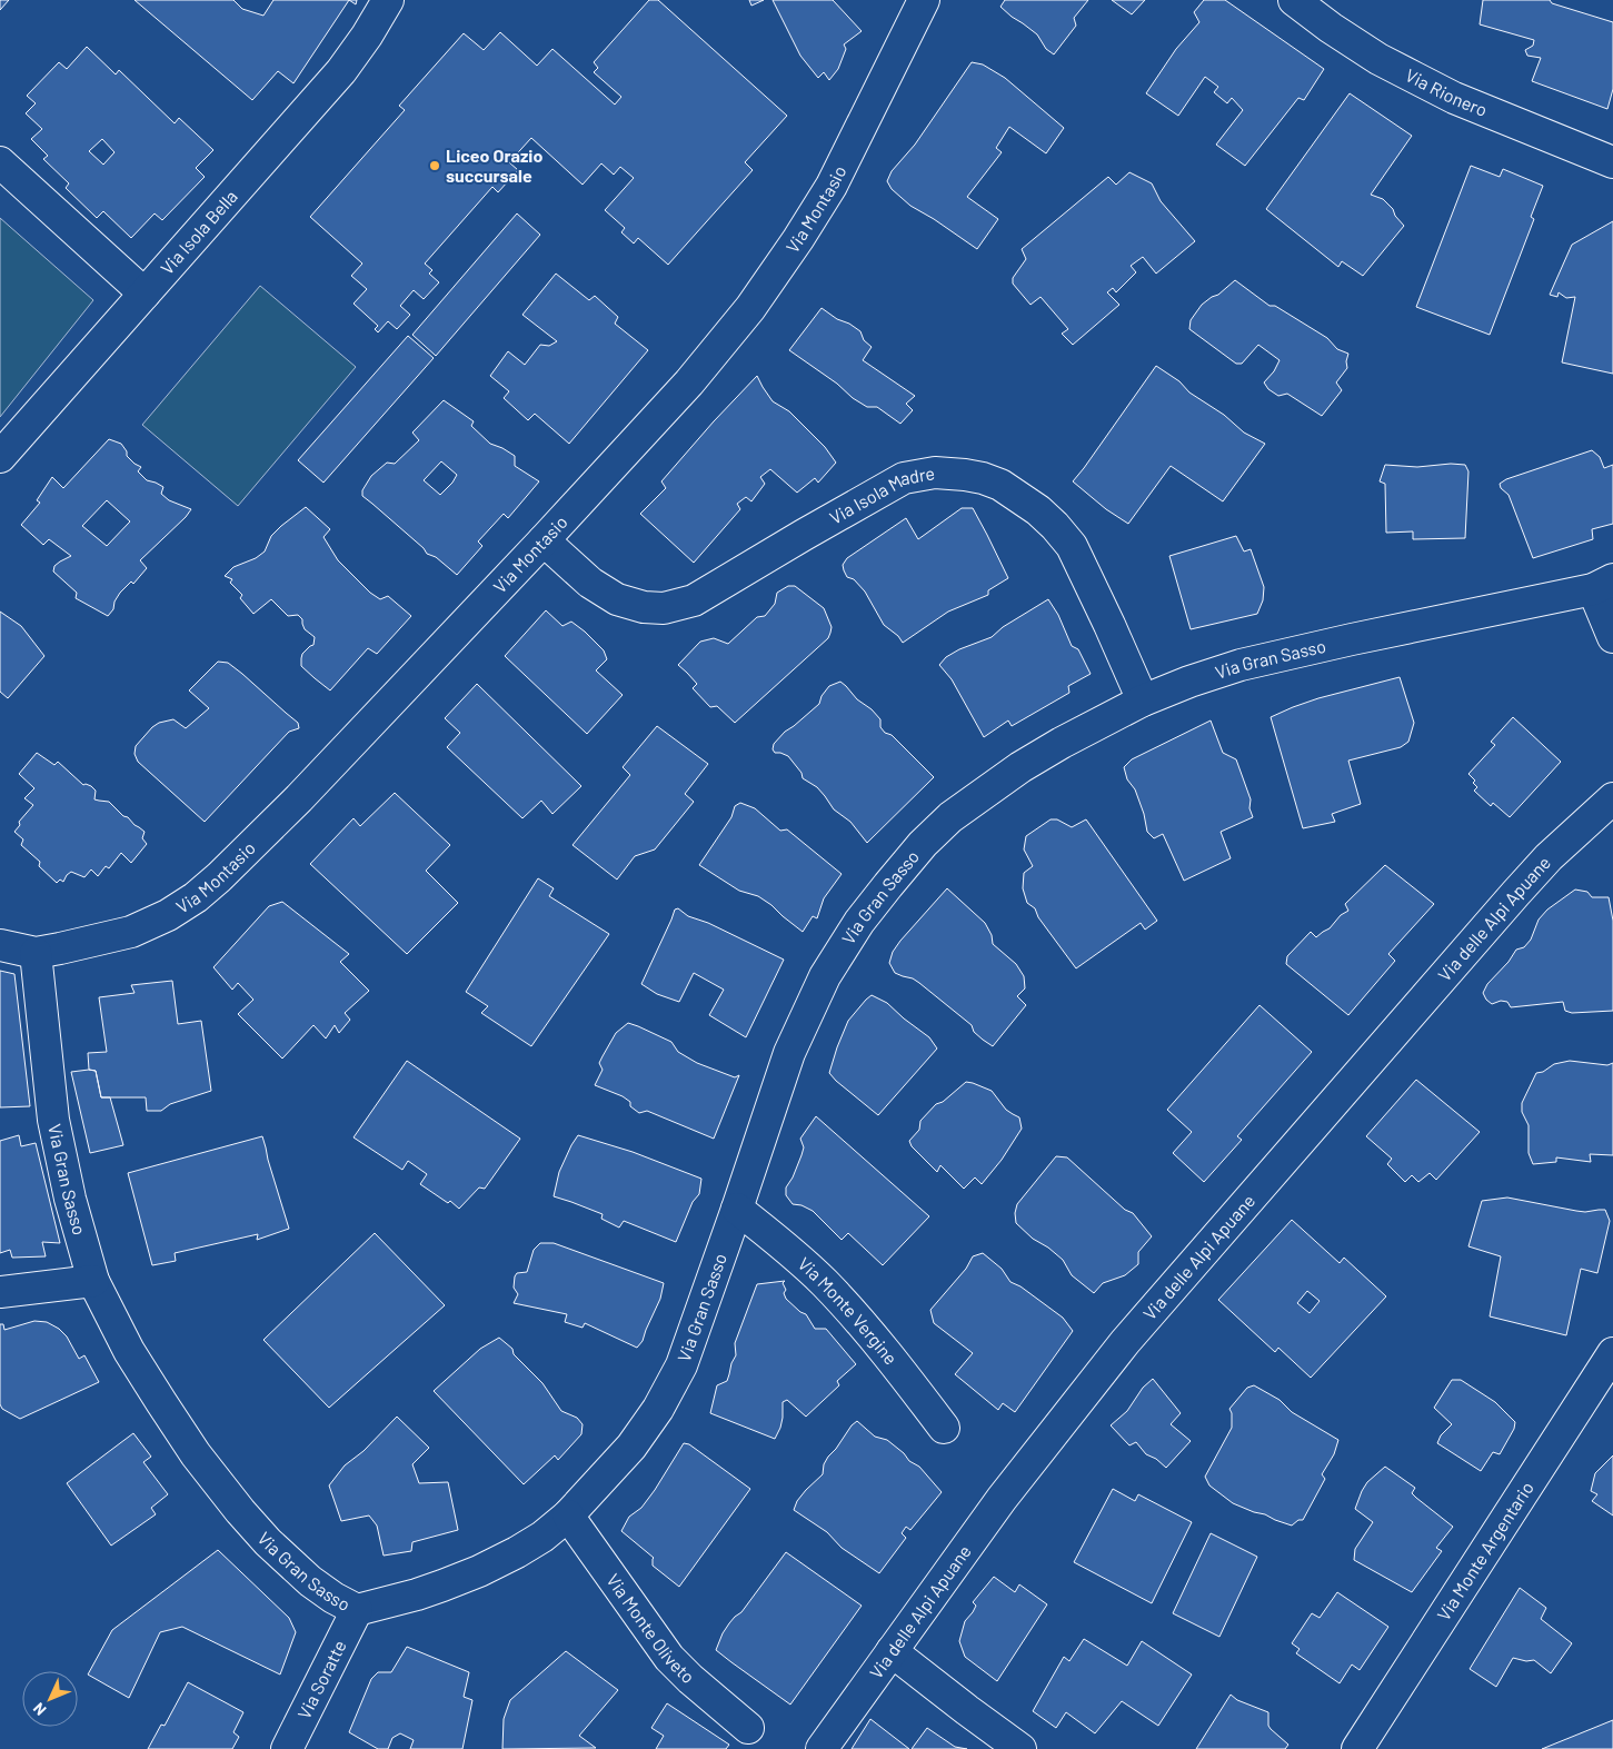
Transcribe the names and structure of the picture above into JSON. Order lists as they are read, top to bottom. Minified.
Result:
{"streets":{"street":["Via Rionero","Via Montasio","Via Isola Bella","Via Isola Madre","Via Gran Sasso","Via delle Alpi Apuane","Via Monte Vergine","Via Monte Argentario","Via Monte Oliveto","Via Soratte"]},"crossings":[["Via Montasio","Via Isola Madre"],["Via Montasio","Via Gran Sasso"],["Via Isola Madre","Via Gran Sasso"],["Via Gran Sasso","Via Monte Vergine"],["Via Gran Sasso","Via Monte Oliveto"],["Via Gran Sasso","Via Soratte"]],"places":["Liceo Orazio succursale"],"north":"bottom left"}
